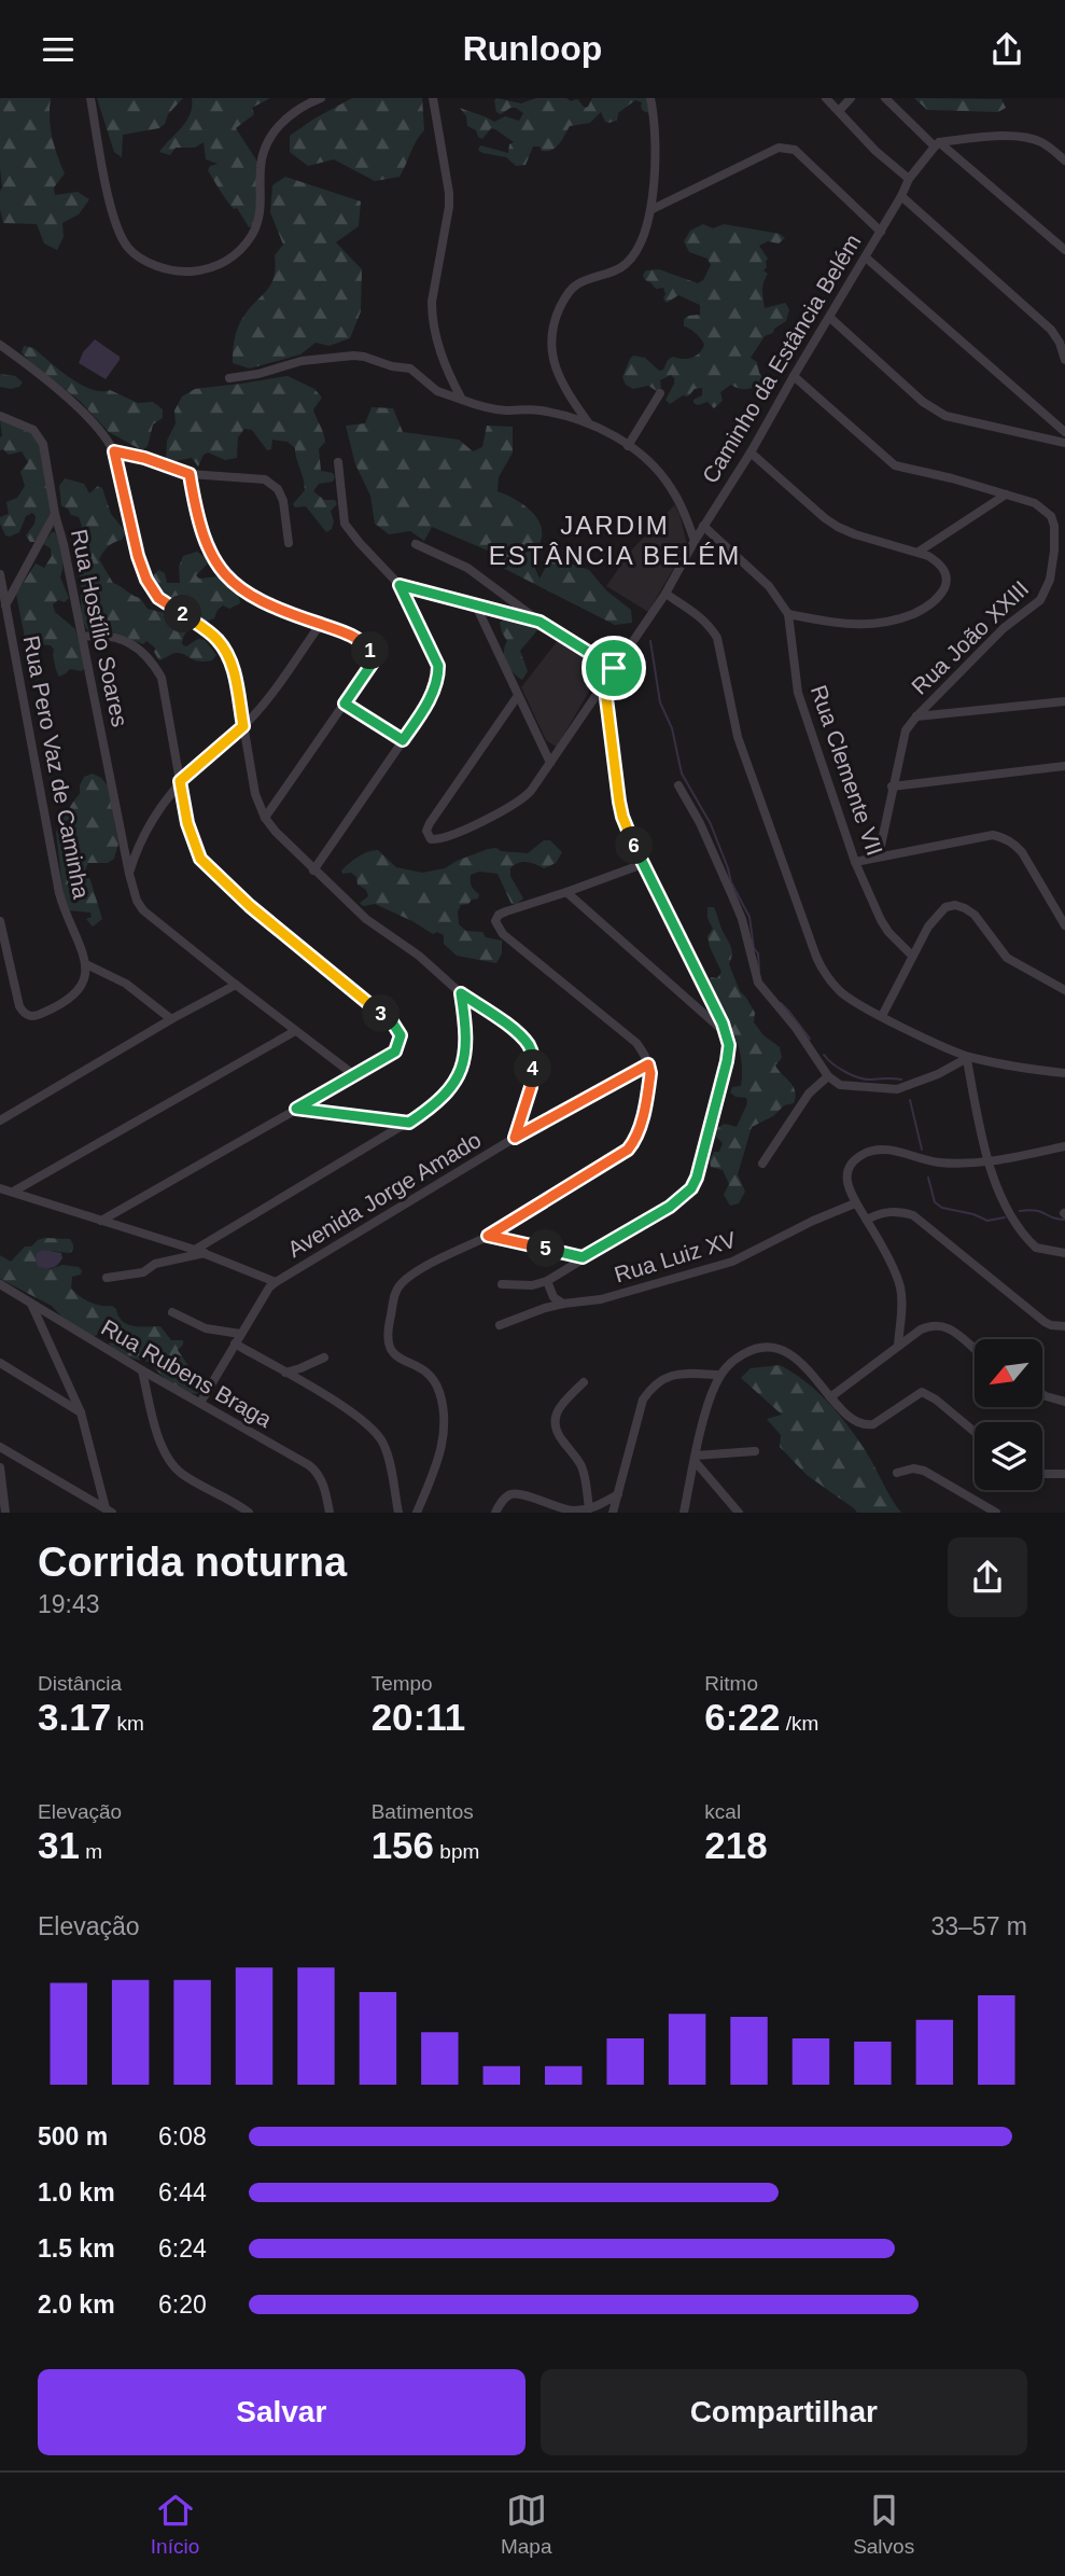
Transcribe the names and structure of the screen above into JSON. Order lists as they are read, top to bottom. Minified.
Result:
{"streets":{"street":["Caminho da Estância Belém","Rua Hostílio Soares","Rua João XXIII","Rua Pero Vaz de Caminha","Rua Clemente VII","Avenida Jorge Amado","Rua Luiz XV","Rua Rubens Braga"]},"crossings":[["Caminho da Estância Belém","Rua João XXIII"],["Caminho da Estância Belém","Rua Clemente VII"]],"districts":["JARDIM ESTÂNCIA BELÉM"],"north":"bottom left","page":{"header":"Runloop","pins":["2","1","6","3","4","5"],"heading":["Corrida noturna","19:43"],"stats":[["Distância","3.17 km"],["Tempo","20:11"],["Ritmo","6:22 /km"],["Elevação","31 m"],["Batimentos","156 bpm"],["kcal","218"]],"chart":["Elevação","33–57 m"],"list":[{"name":"500 m","note":"6:08"},{"name":"1.0 km","note":"6:44"},{"name":"1.5 km","note":"6:24"},{"name":"2.0 km","note":"6:20"}],"buttons":["Salvar","Compartilhar"],"tabs":["Início","Mapa","Salvos"]}}
